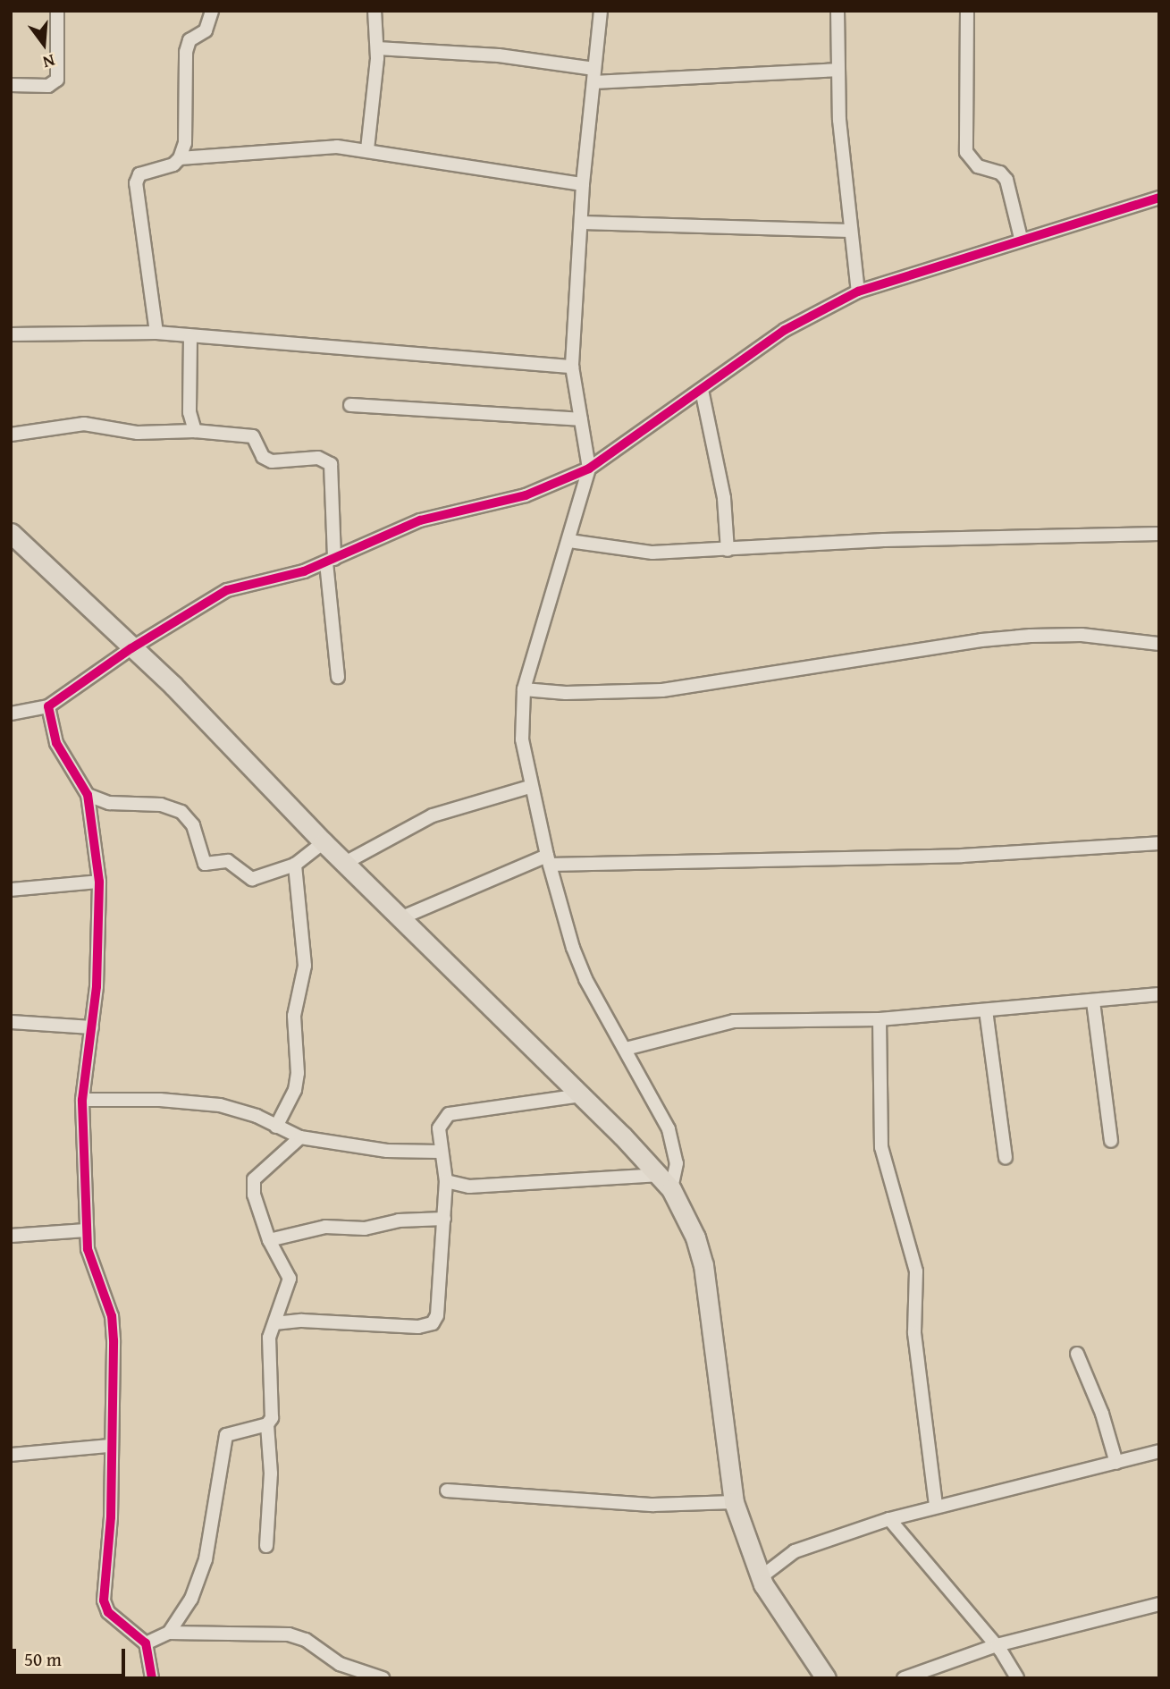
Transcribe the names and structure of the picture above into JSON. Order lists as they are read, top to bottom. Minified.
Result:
{"scale_bar":"50 m","north":"bottom"}
